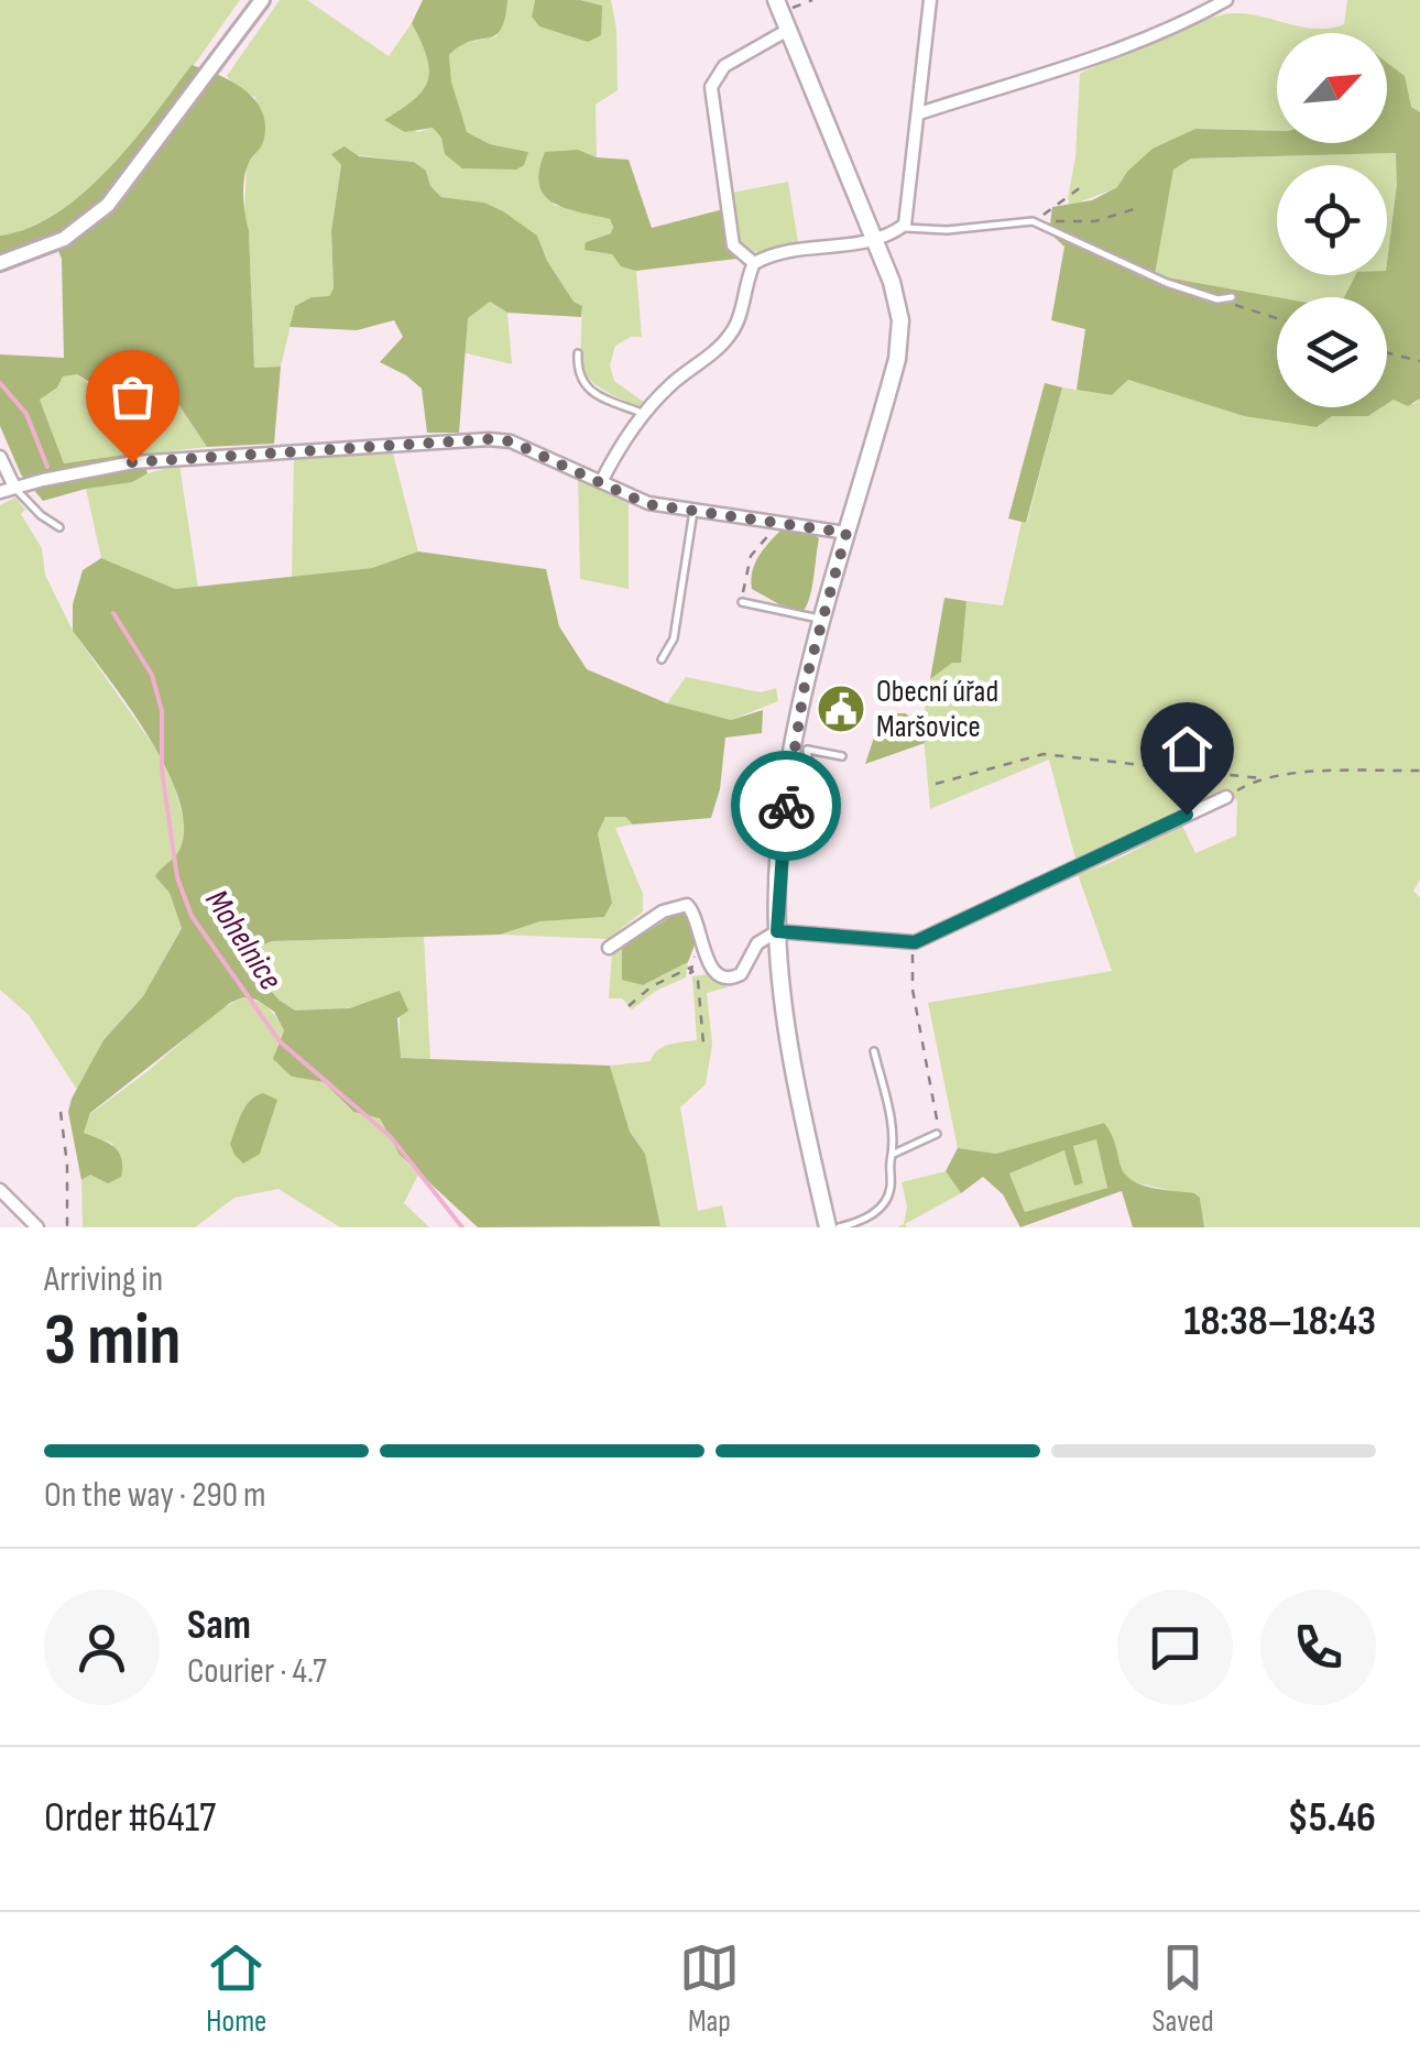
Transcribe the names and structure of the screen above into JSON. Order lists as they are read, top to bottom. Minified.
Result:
{"water":["Mohelnice"],"places":{"public building":["Obecní úřad Maršovice"]},"north":"top right","page":{"heading":["3 min","Arriving in","18:38–18:43"],"panel":["Sam","Courier · 4.7","Order #6417","$5.46"],"bar":"On the way · 290 m","tabs":["Home","Map","Saved"]}}
